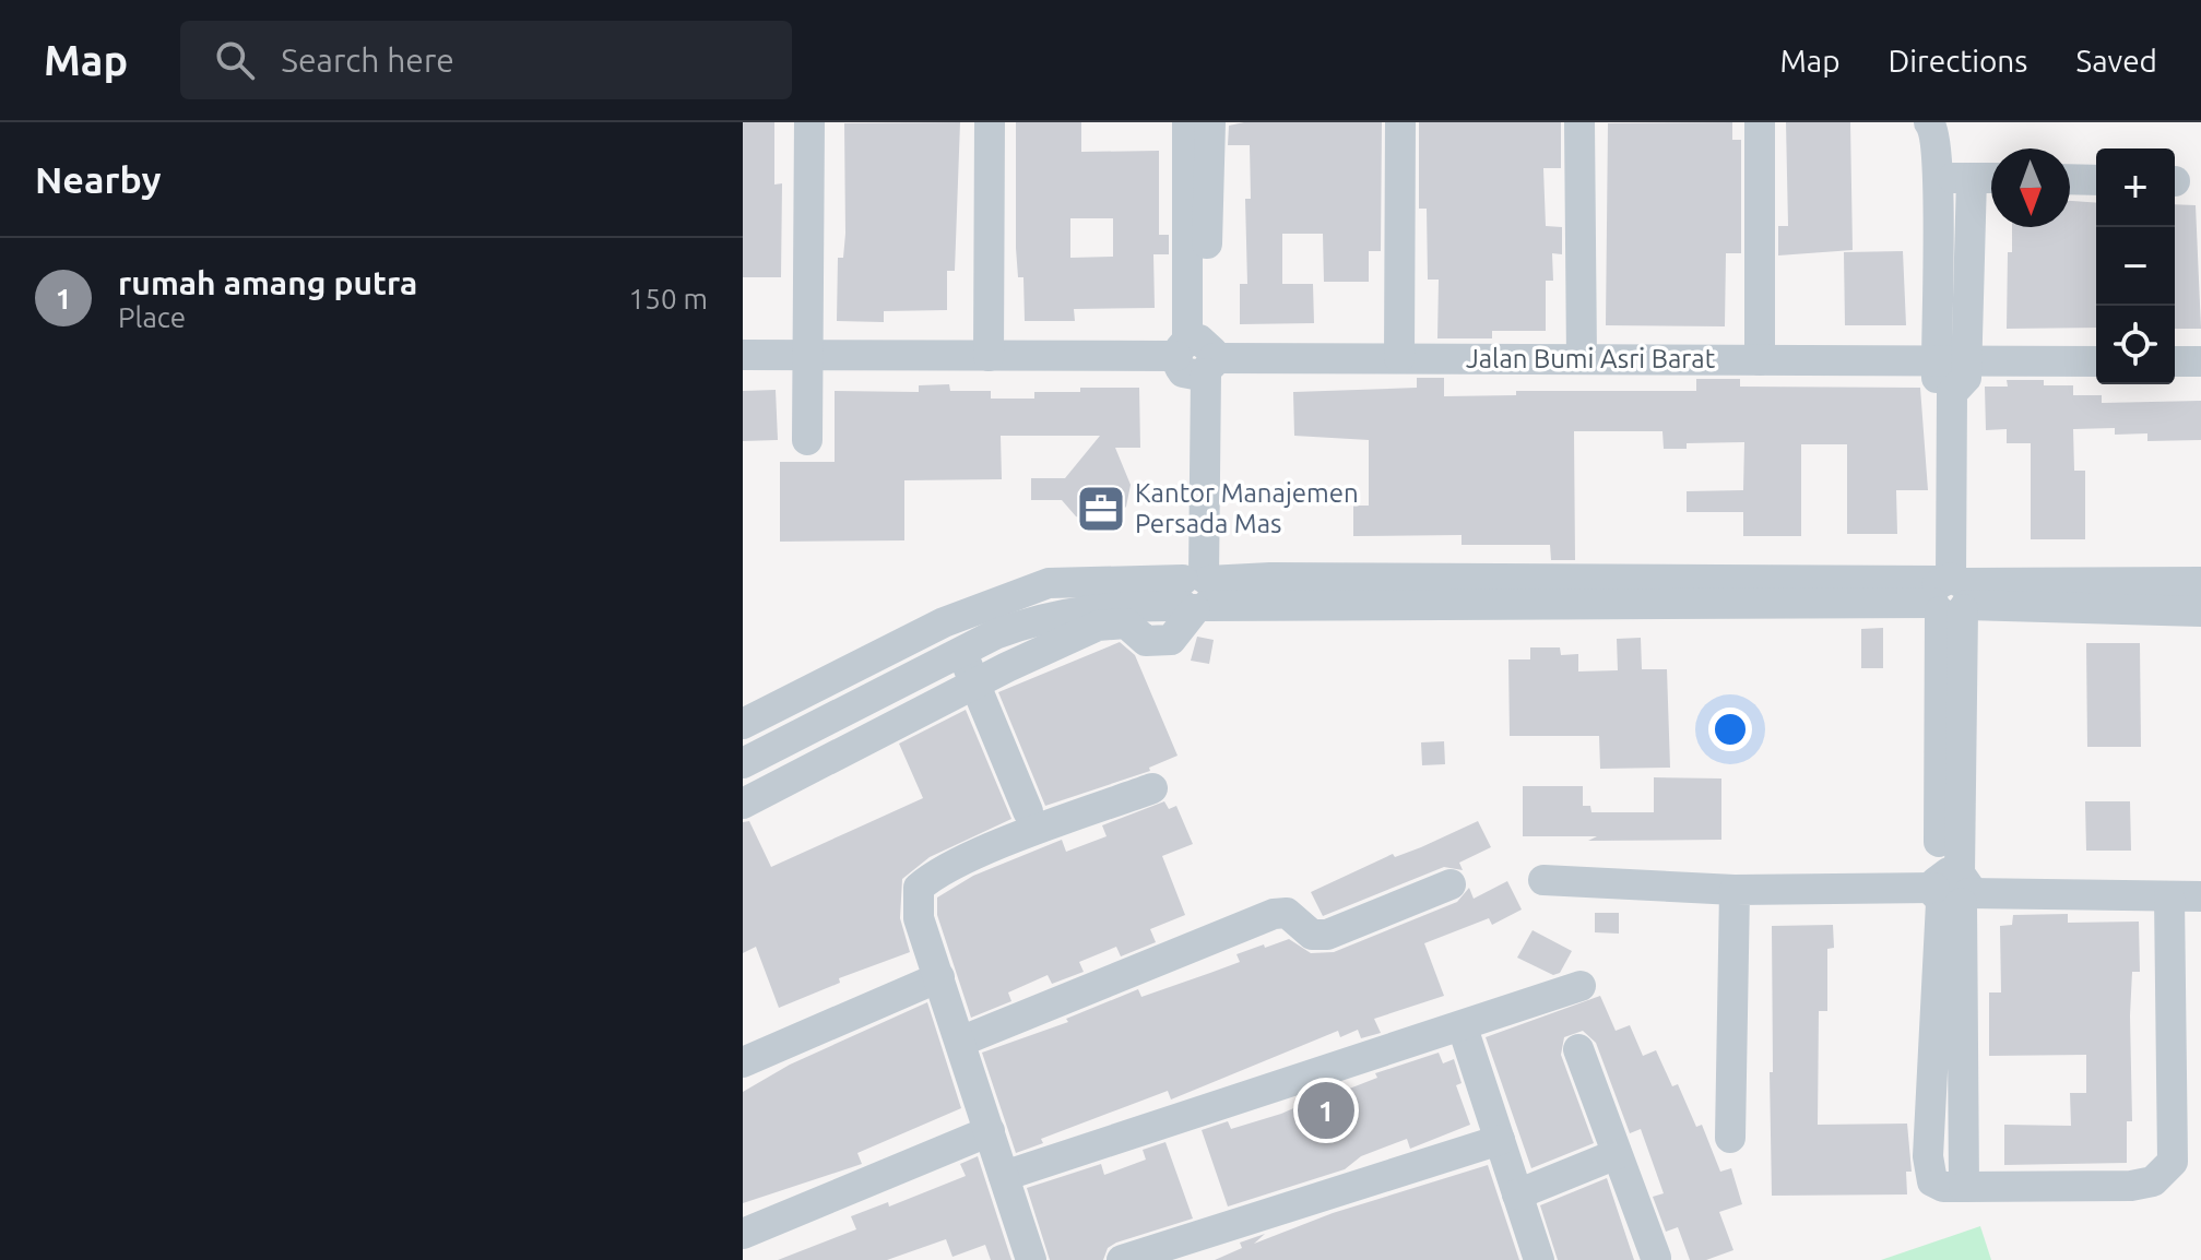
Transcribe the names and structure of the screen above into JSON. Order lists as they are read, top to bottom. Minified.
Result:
{"streets":{"street":["Jalan Bumi Asri Barat"]},"places":{"office":["Kantor Manajemen Persada Mas"]},"north":"bottom","page":{"header":"Map","search":"Search here","nav":["Map","Directions","Saved"],"heading":"Nearby","map_buttons":["+","−"],"list":[{"mark":"1","name":"rumah amang putra","note":"Place","value":"150 m"}],"pins":"1"}}
